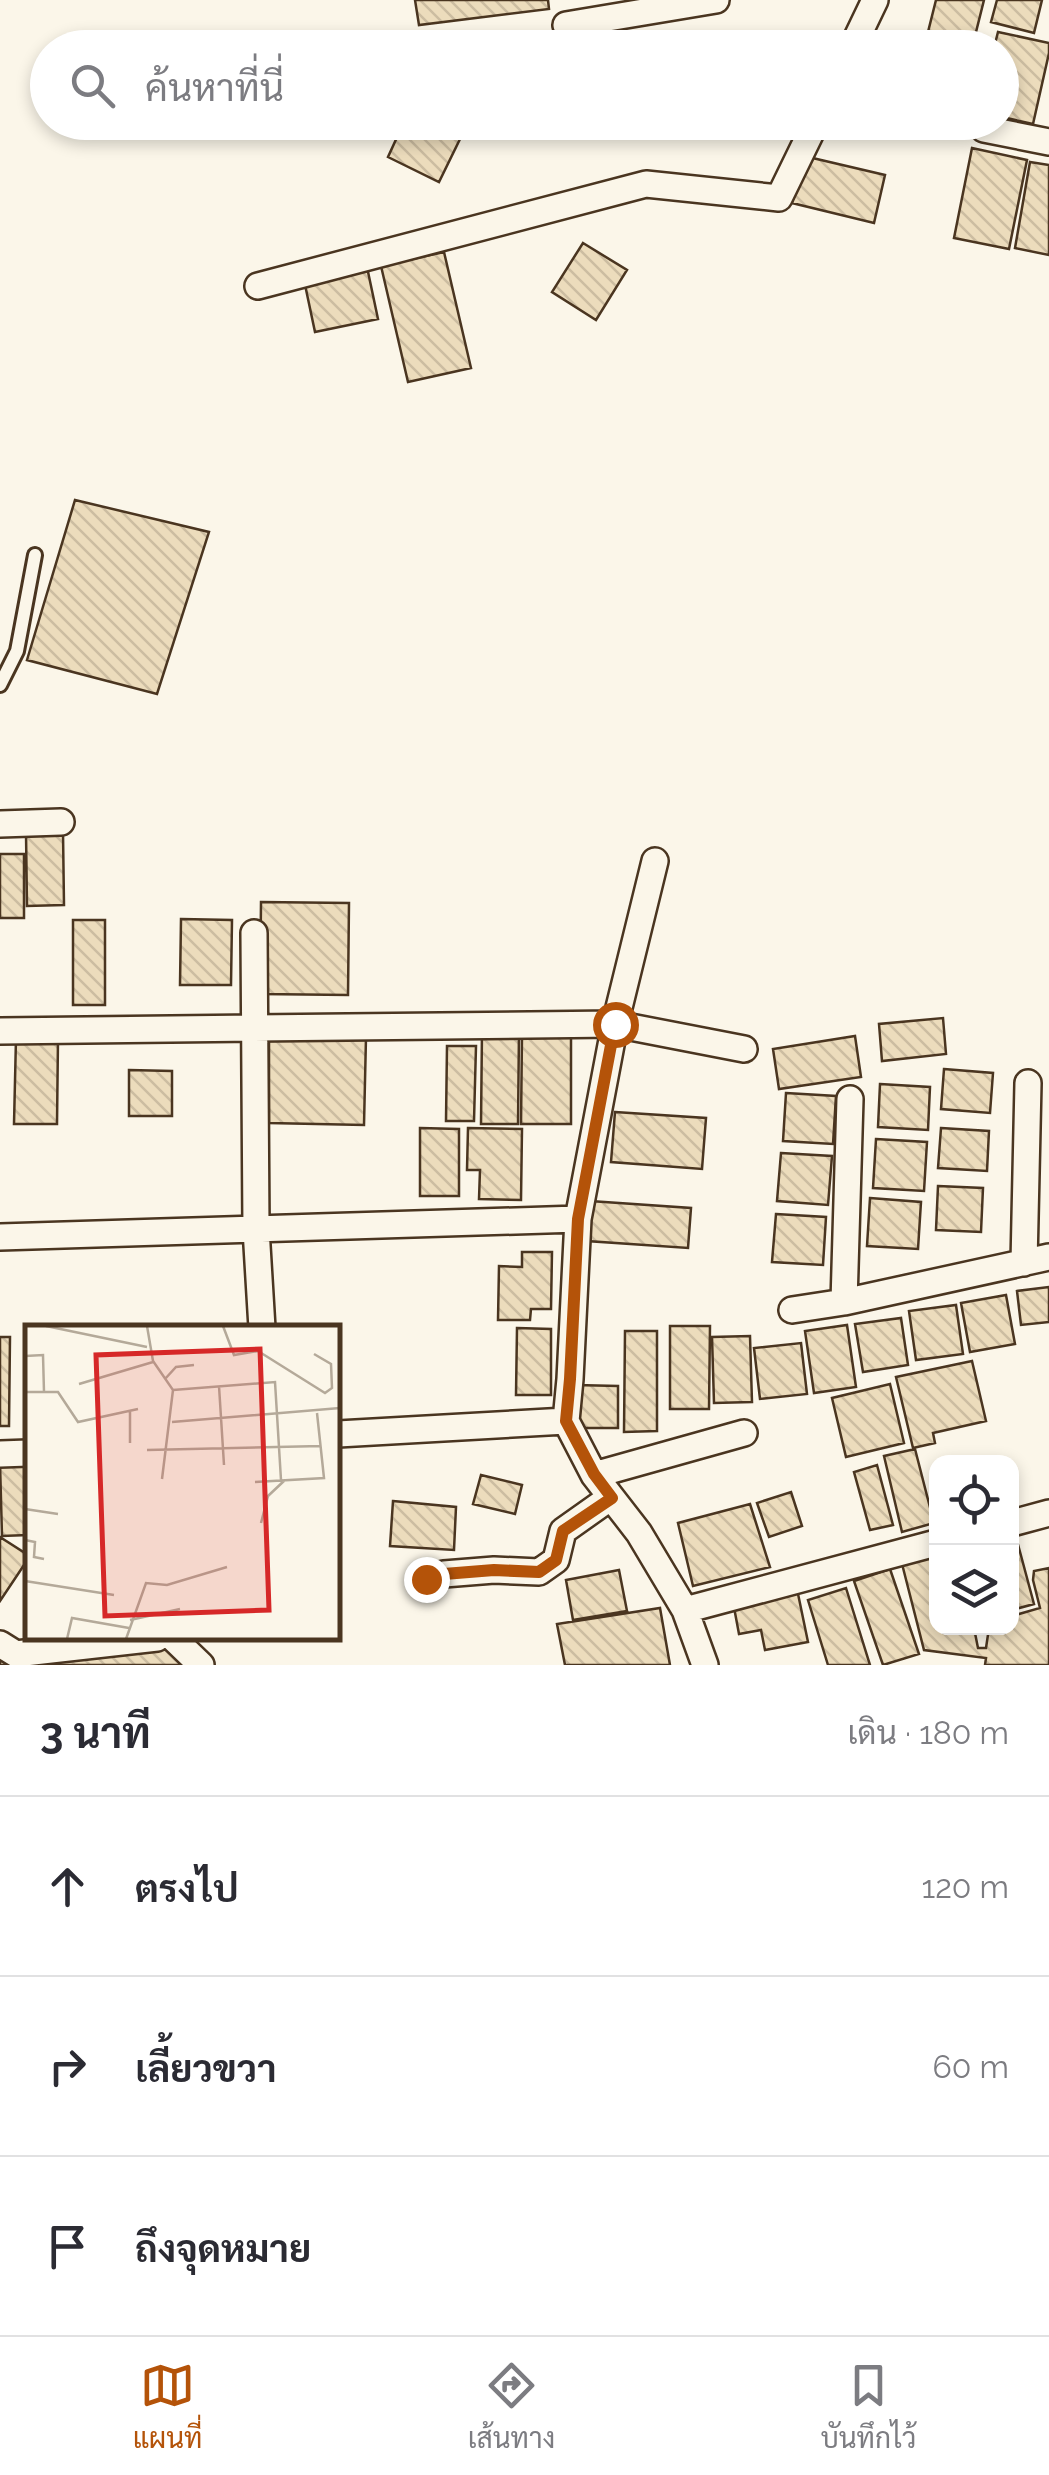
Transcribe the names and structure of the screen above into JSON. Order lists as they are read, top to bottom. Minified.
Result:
{"page":{"search":"ค้นหาที่นี่","heading":["3 นาที","เดิน · 180 m"],"list":[["ตรงไป","120 m"],["เลี้ยวขวา","60 m"],"ถึงจุดหมาย"],"nav":["แผนที่","เส้นทาง","บันทึกไว้"]}}
